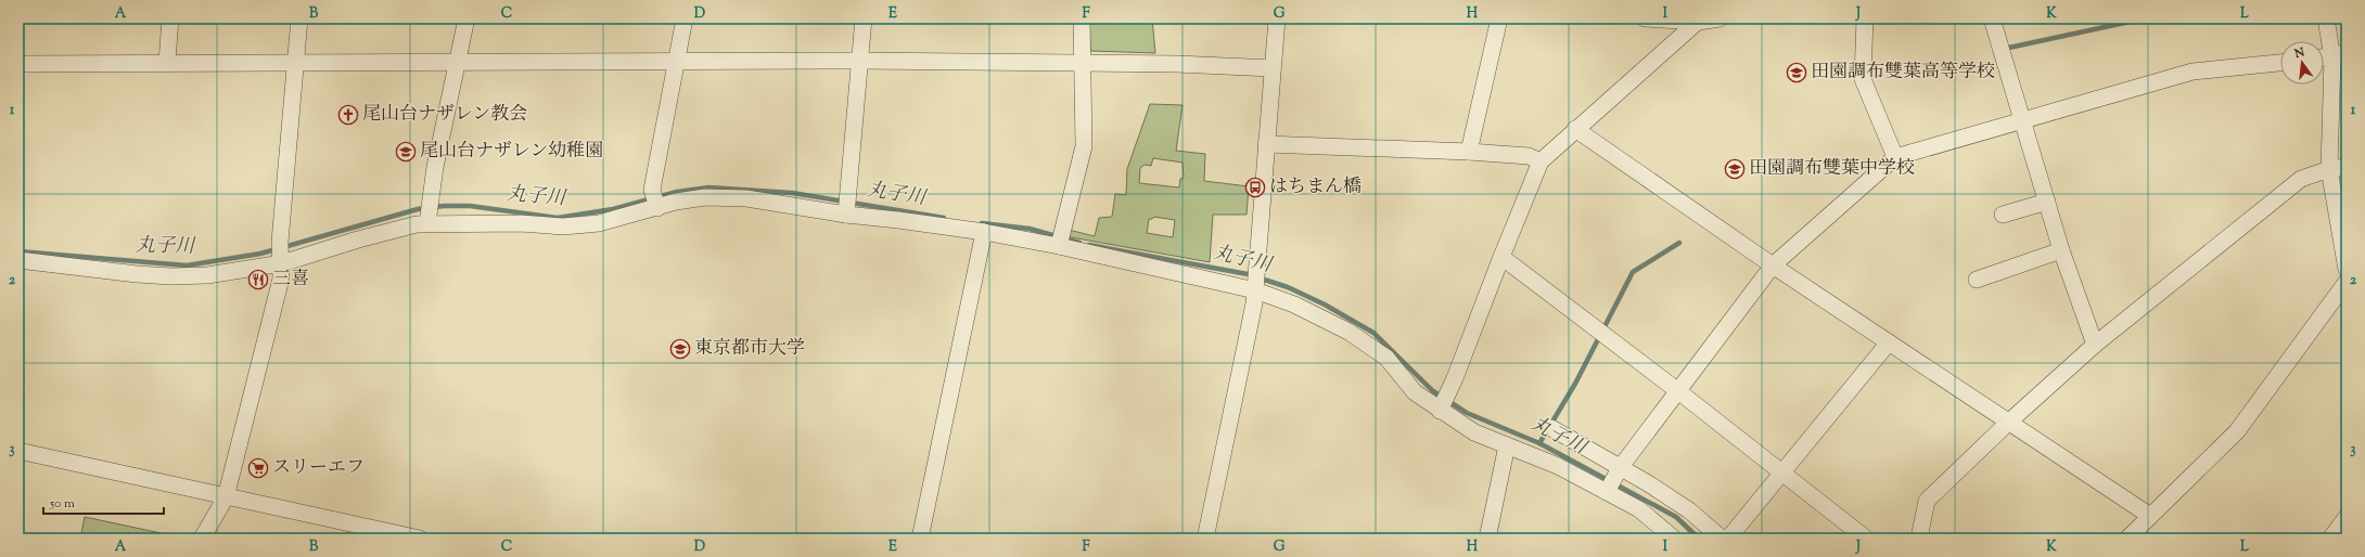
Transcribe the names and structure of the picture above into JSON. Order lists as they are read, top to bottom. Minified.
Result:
{"water":["丸子川"],"places":{"school or university":["田園調布雙葉高等学校","尾山台ナザレン幼稚園","田園調布雙葉中学校","東京都市大学"],"church":["尾山台ナザレン教会"],"bus stop":["はちまん橋"],"restaurant":["三喜"],"supermarket":["スリーエフ"]},"scale_bar":"50 m","north":"top","grid":{"columns":["A","B","C","D","E","F","G","H","I","J","K","L"],"rows":["1","2","3"]}}
